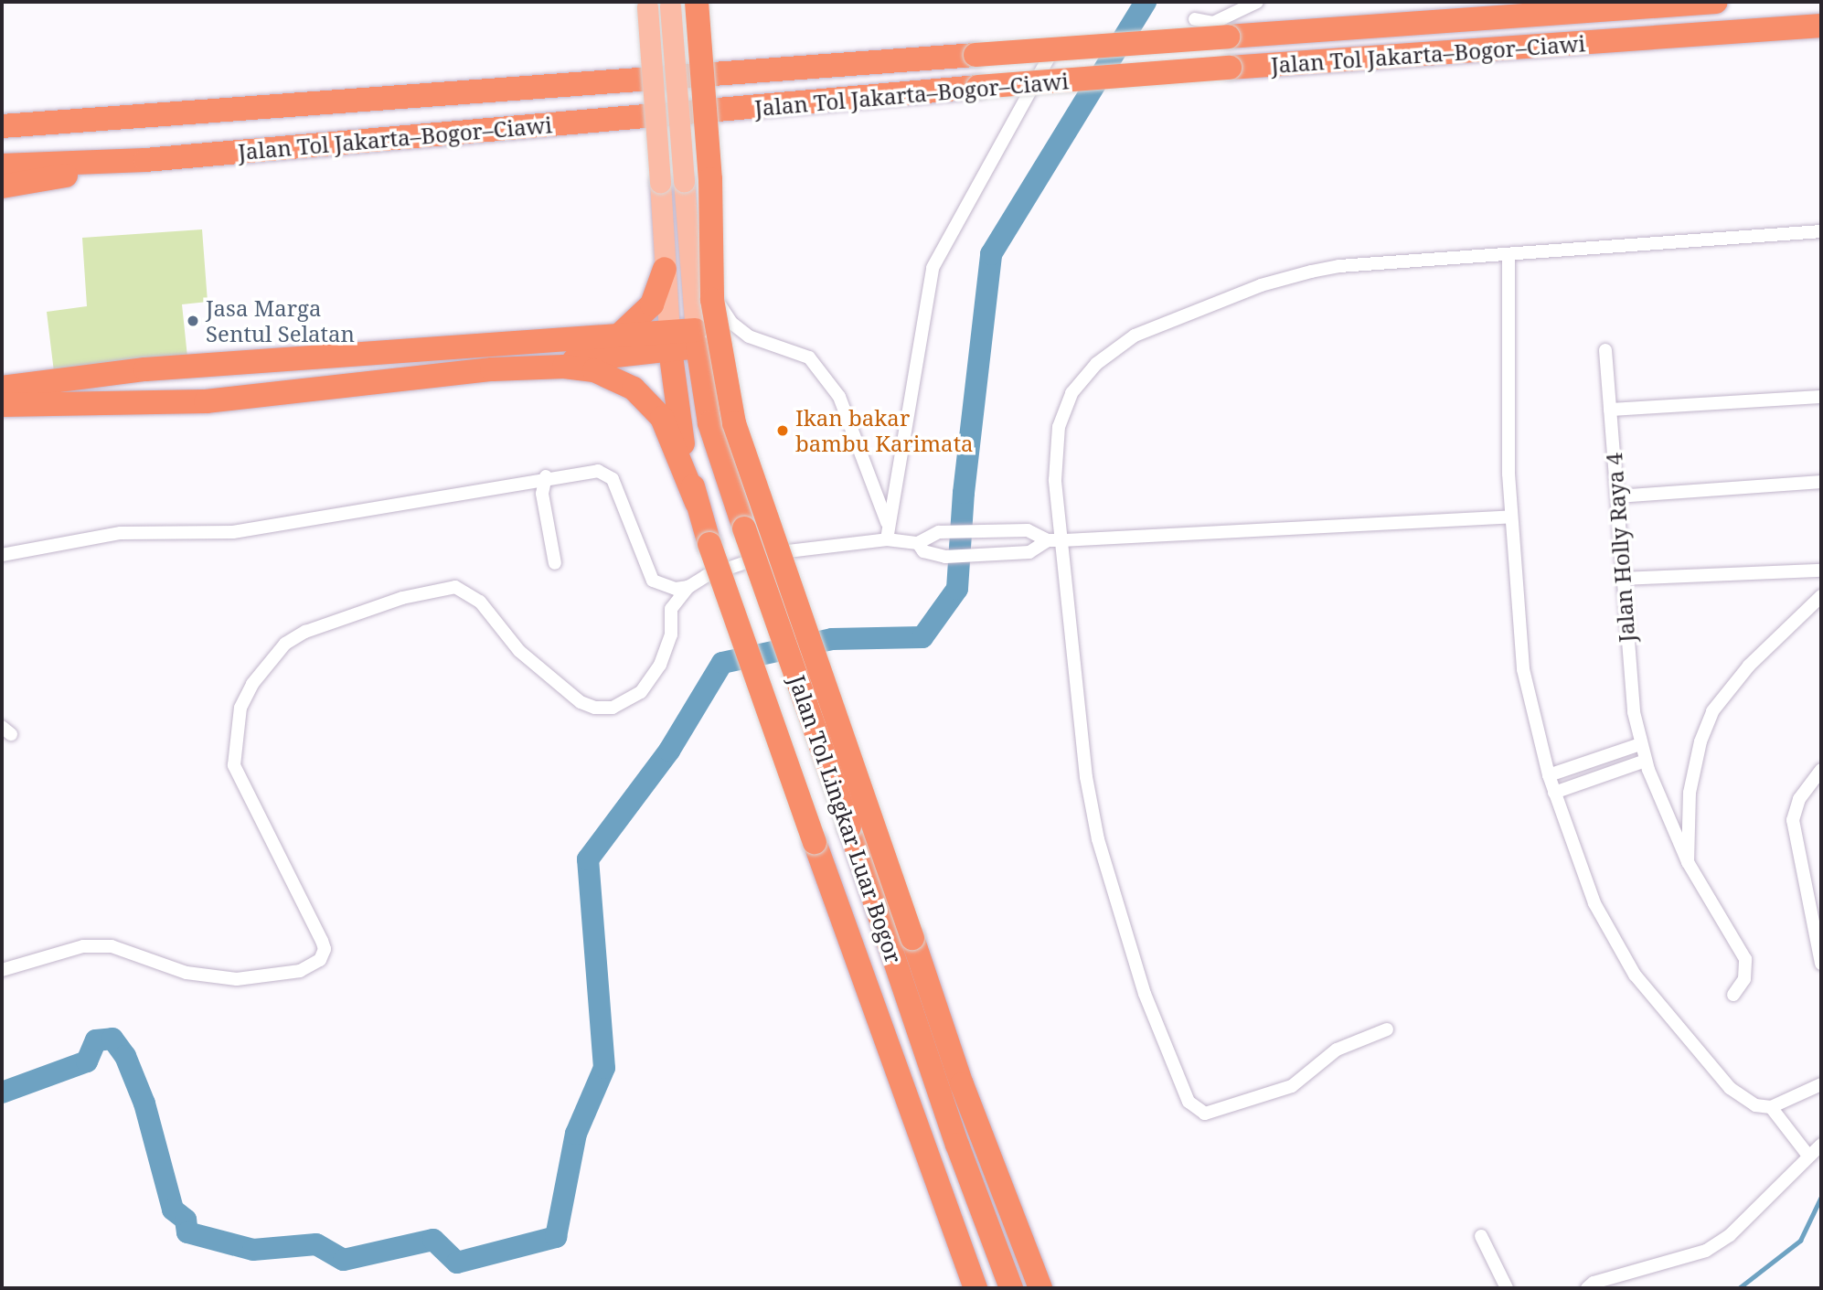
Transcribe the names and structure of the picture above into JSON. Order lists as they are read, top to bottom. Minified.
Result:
{"streets":{"highway":["Jalan Tol Jakarta–Bogor–Ciawi","Jalan Tol Lingkar Luar Bogor"],"street":["Jalan Holly Raya 4"]},"places":["Jasa Marga Sentul Selatan","Ikan bakar bambu Karimata"]}
